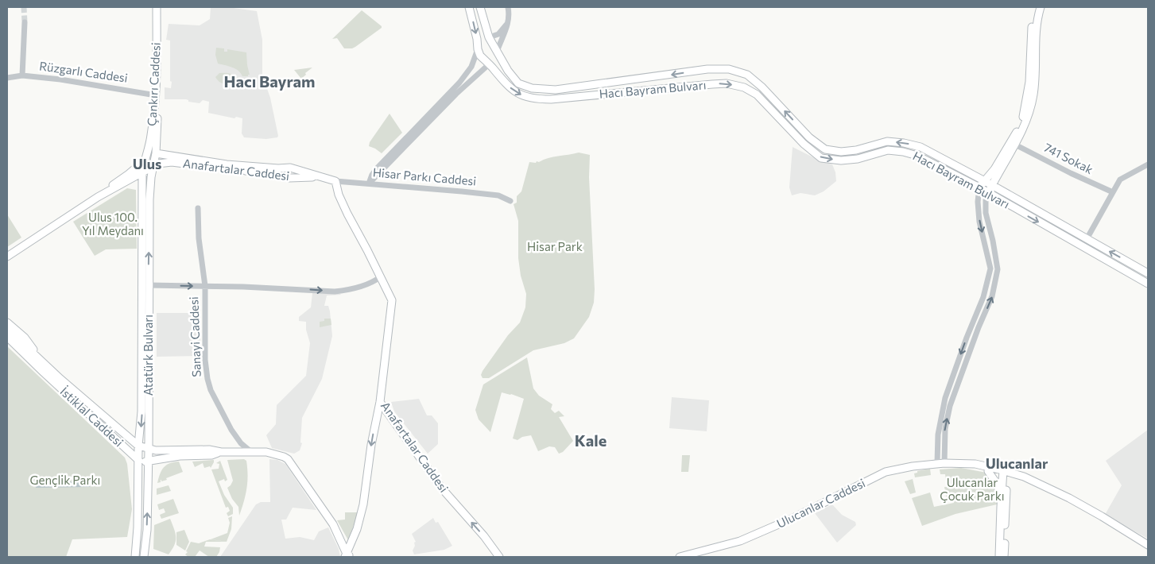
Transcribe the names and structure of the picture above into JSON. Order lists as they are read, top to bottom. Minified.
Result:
{"streets":{"main road":["Çankırı Caddesi","Hacı Bayram Bulvarı","Anafartalar Caddesi","Atatürk Bulvarı","İstiklal Caddesi","Ulucanlar Caddesi"],"street":["Rüzgarlı Caddesi","741 Sokak","Hisar Parkı Caddesi","Sanayi Caddesi"]},"crossings":[["Rüzgarlı Caddesi","Çankırı Caddesi"],["Çankırı Caddesi","Anafartalar Caddesi"],["Çankırı Caddesi","Atatürk Bulvarı"],["Anafartalar Caddesi","Hisar Parkı Caddesi"],["Anafartalar Caddesi","Atatürk Bulvarı"],["Atatürk Bulvarı","İstiklal Caddesi"]],"districts":["Hacı Bayram","Ulus","Kale","Ulucanlar"],"parks":["Ulus 100. Yıl Meydanı","Hisar Park","Gençlik Parkı","Ulucanlar Çocuk Parkı"]}
